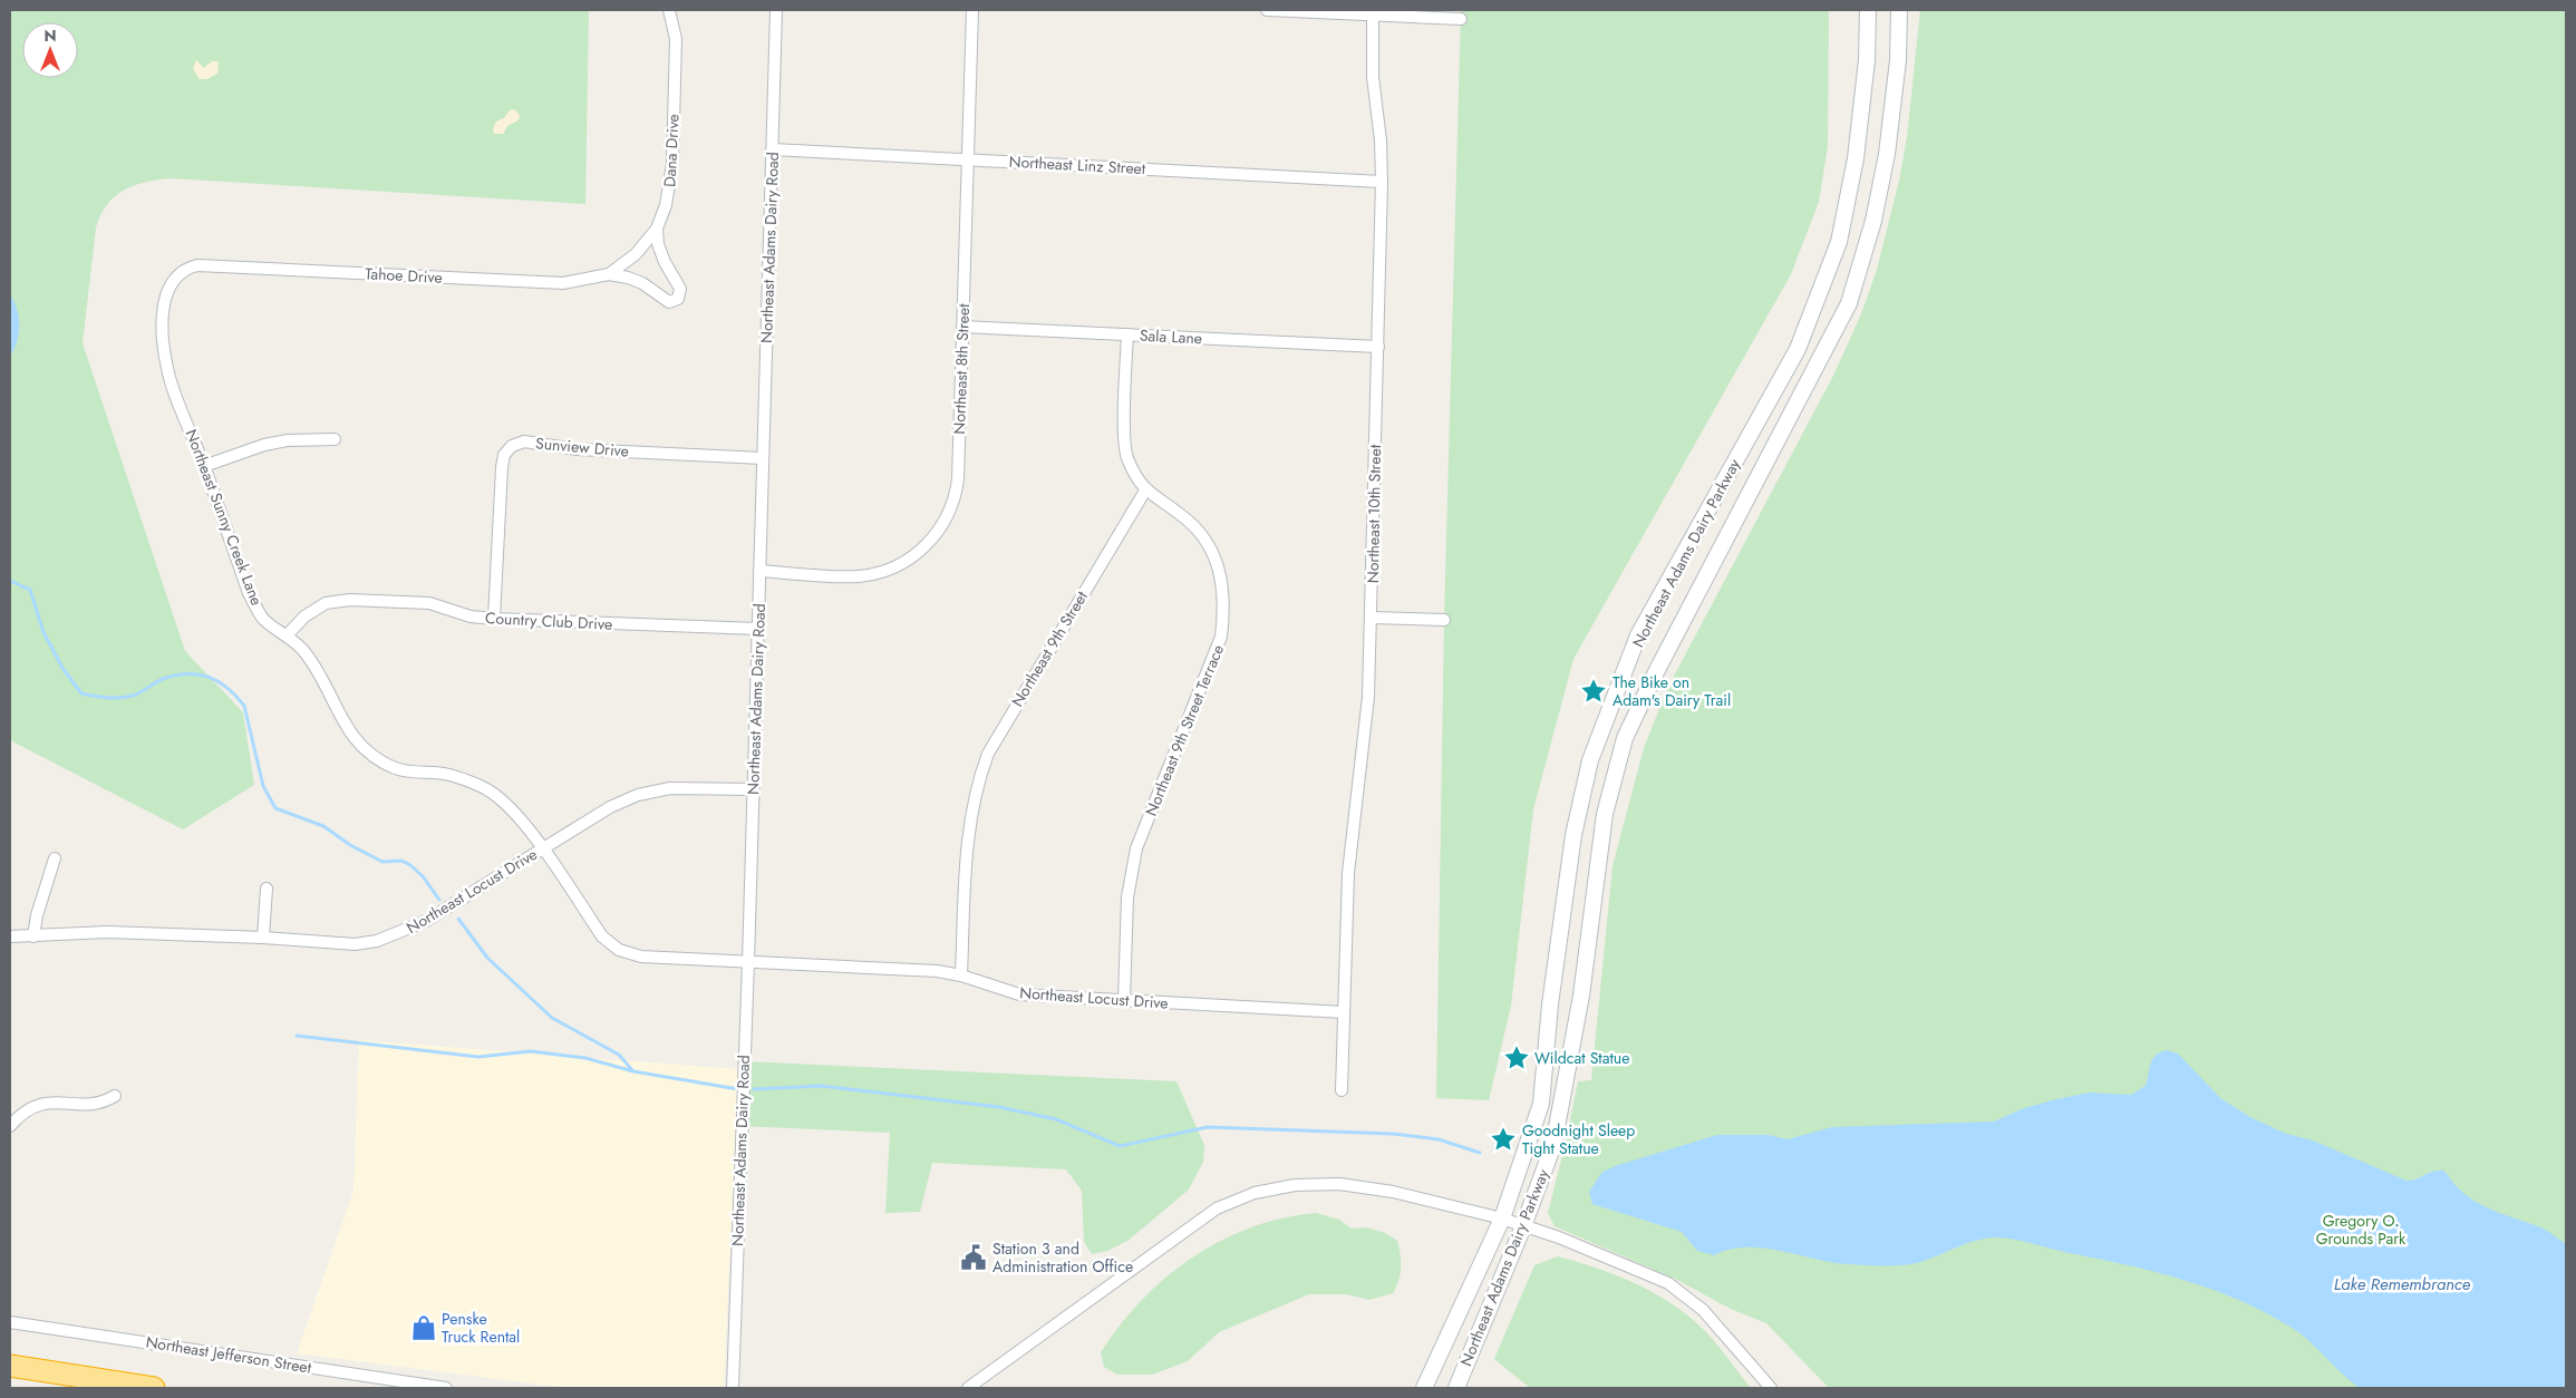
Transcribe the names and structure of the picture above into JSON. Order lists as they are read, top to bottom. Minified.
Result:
{"streets":{"main road":["Northeast Adams Dairy Parkway"],"street":["Dana Drive","Northeast Linz Street","Northeast Adams Dairy Road","Tahoe Drive","Sala Lane","Northeast 8th Street","Sunview Drive","Northeast 10th Street","Northeast Sunny Creek Lane","Country Club Drive","Northeast 9th Street","Northeast 9th Street Terrace","Northeast Locust Drive","Northeast Jefferson Street"]},"crossings":[["Dana Drive","Tahoe Drive"],["Northeast Linz Street","Northeast Adams Dairy Road"],["Northeast Linz Street","Northeast 8th Street"],["Northeast Linz Street","Northeast 10th Street"],["Northeast Adams Dairy Road","Northeast 8th Street"],["Northeast Adams Dairy Road","Sunview Drive"],["Northeast Adams Dairy Road","Northeast Sunny Creek Lane"],["Northeast Adams Dairy Road","Country Club Drive"],["Northeast Adams Dairy Road","Northeast Locust Drive"],["Tahoe Drive","Northeast Sunny Creek Lane"],["Sala Lane","Northeast 8th Street"],["Sala Lane","Northeast 10th Street"],["Sunview Drive","Country Club Drive"],["Northeast 10th Street","Northeast Locust Drive"],["Northeast Sunny Creek Lane","Country Club Drive"],["Northeast Sunny Creek Lane","Northeast Locust Drive"],["Northeast 9th Street","Northeast 9th Street Terrace"],["Northeast 9th Street","Northeast Locust Drive"],["Northeast 9th Street Terrace","Northeast Locust Drive"]],"water":["Lake Remembrance"],"parks":["Gregory O. Grounds Park"],"places":{"place":["The Bike on Adam's Dairy Trail","Wildcat Statue","Goodnight Sleep Tight Statue"],"public building":["Station 3 and Administration Office"],"shop":["Penske Truck Rental"]},"north":"top"}
